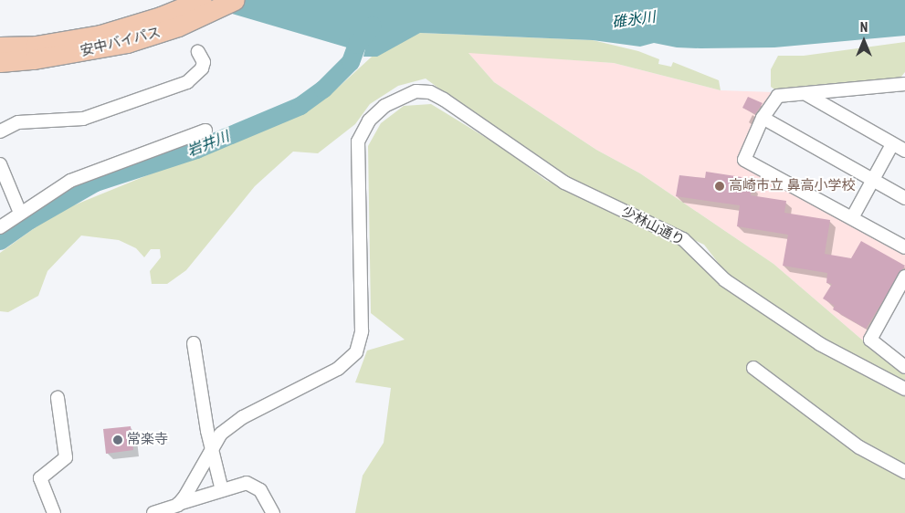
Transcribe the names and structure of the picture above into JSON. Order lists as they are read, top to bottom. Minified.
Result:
{"streets":{"highway":["安中バイパス"],"street":["少林山通り"]},"water":["碓氷川","岩井川"],"places":["高崎市立 鼻高小学校","常楽寺"],"north":"top"}
